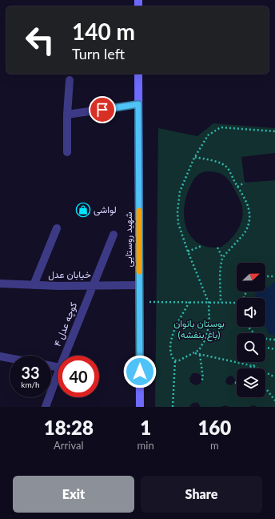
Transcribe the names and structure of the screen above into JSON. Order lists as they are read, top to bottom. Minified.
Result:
{"streets":{"street":["شهید روستایی","خیابان عدل","کوچه عدل ۴"]},"crossings":[["شهید روستایی","خیابان عدل"],["خیابان عدل","کوچه عدل ۴"]],"parks":["بوستان بانوان (باغ بنفشه)"],"places":{"shop":["لواشی"]},"north":"right","page":{"turn":["140 m","Turn left"],"speed":"33 km/h","limit":"40","eta":["18:28","Arrival","1","min","160","m"],"buttons":["Exit","Share"]}}
